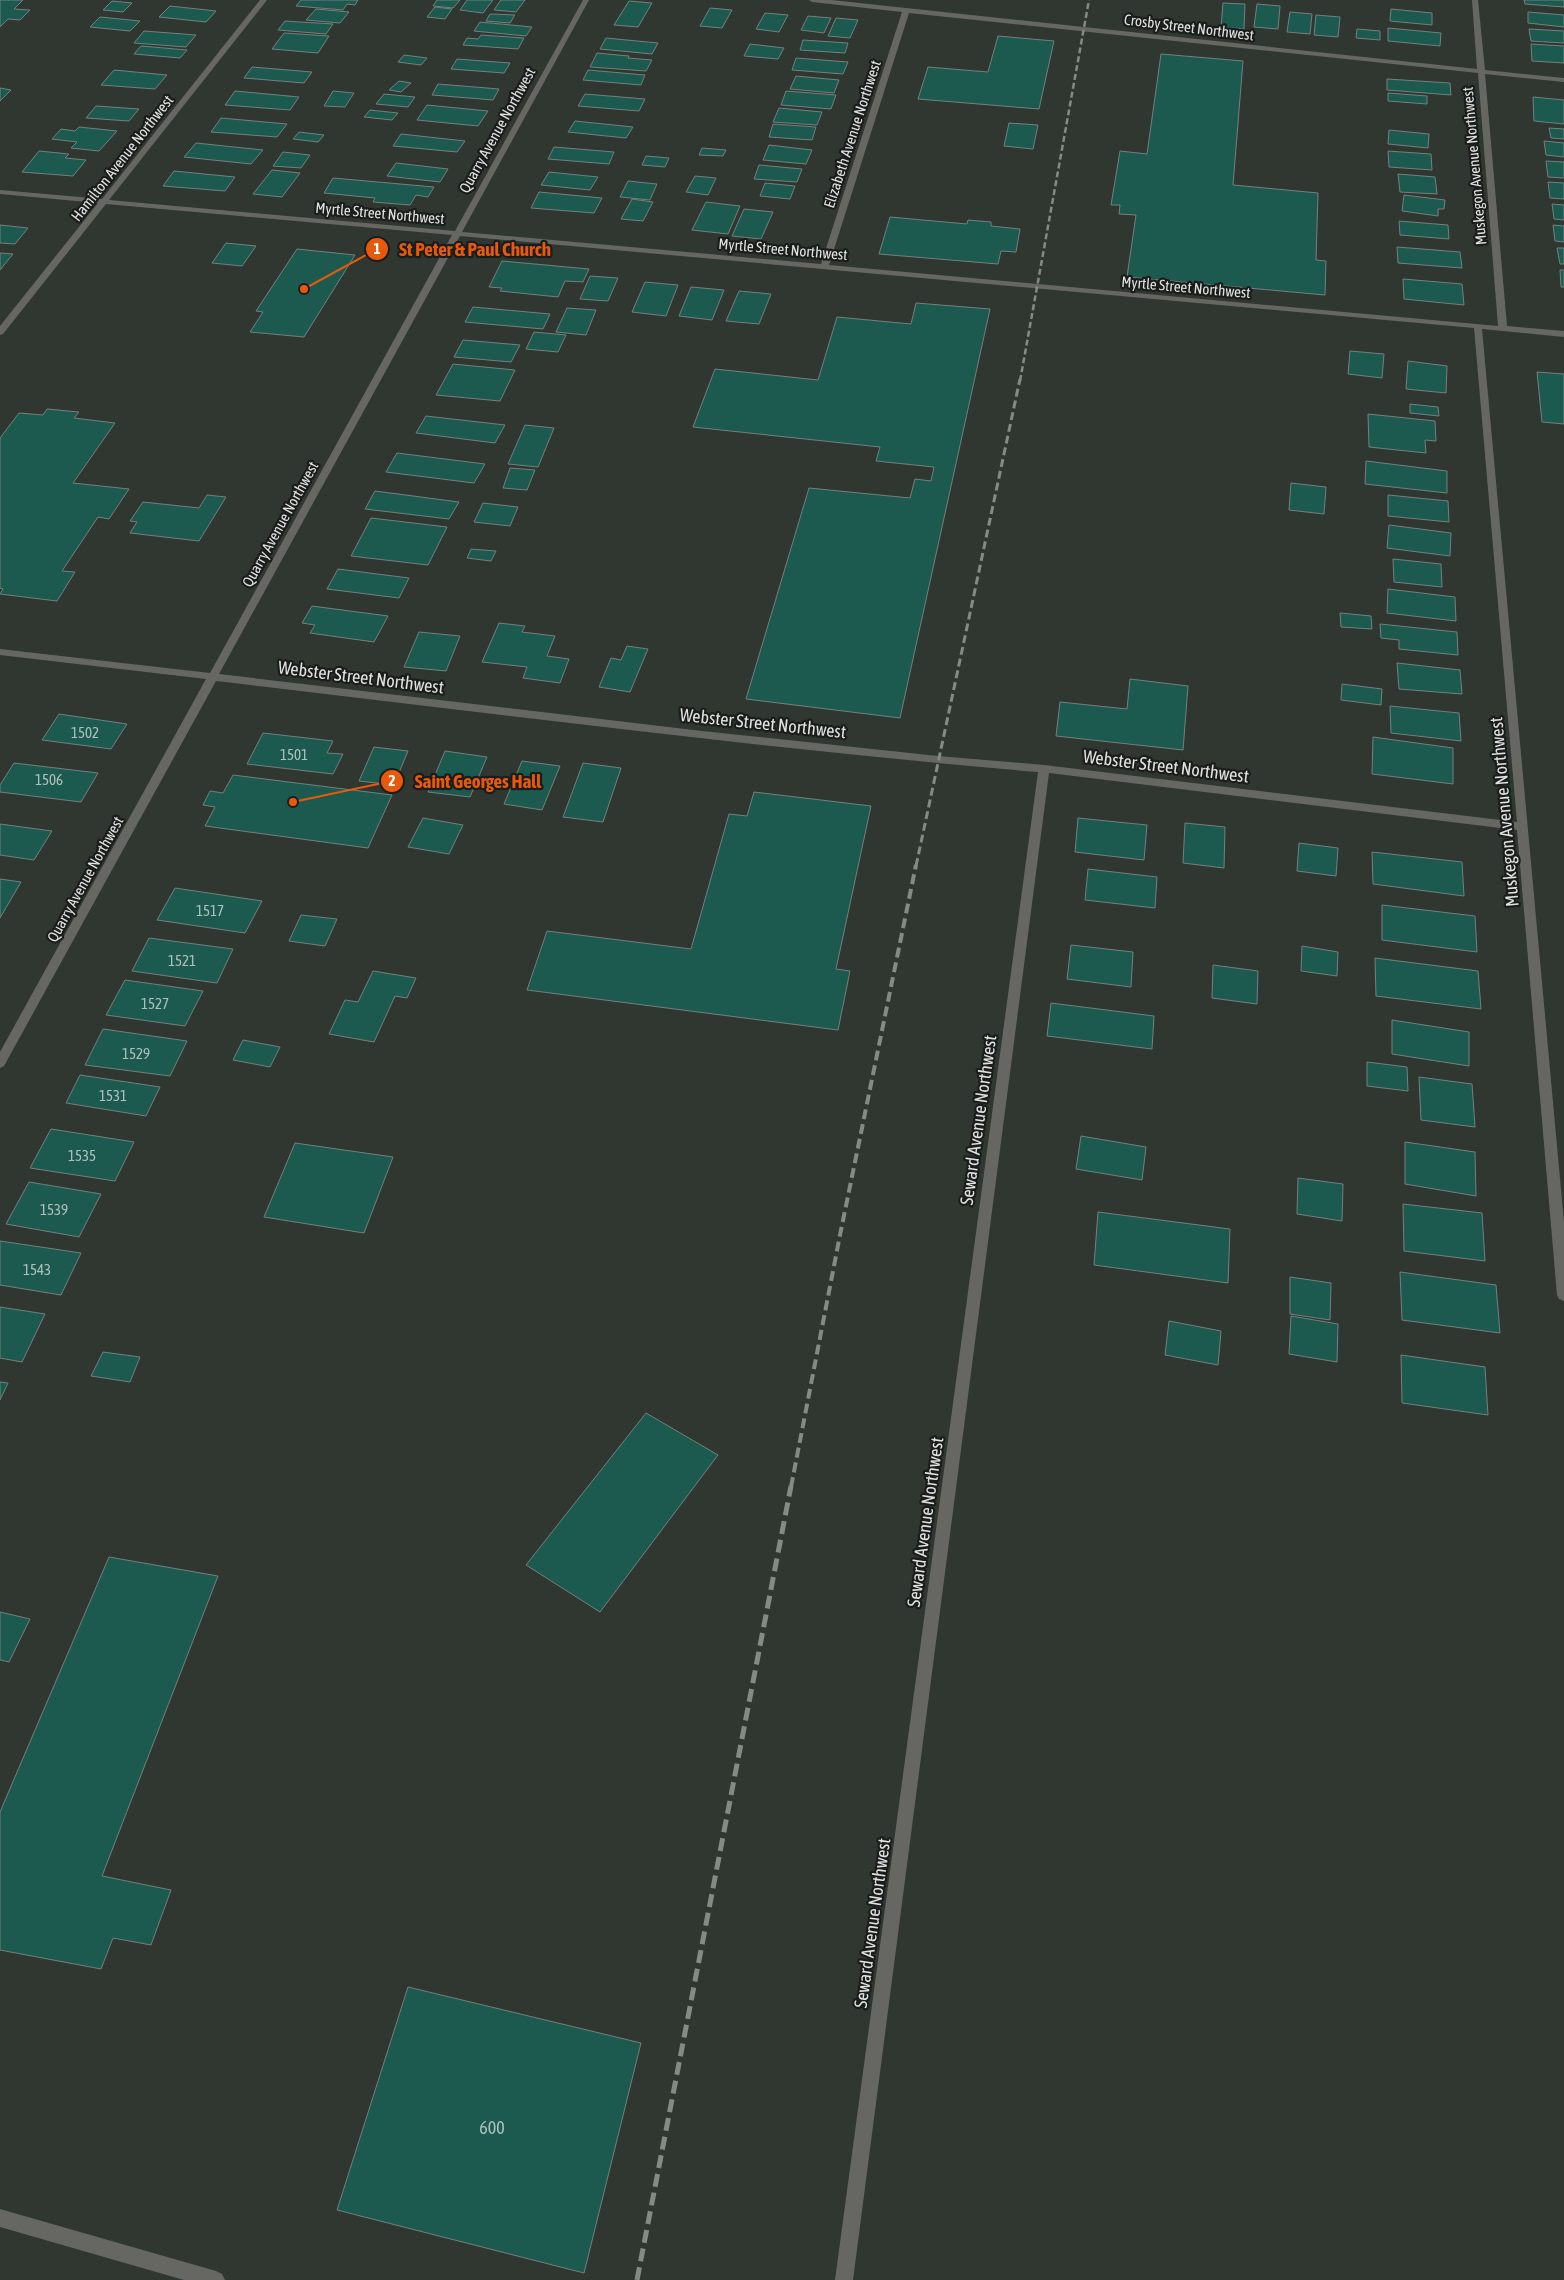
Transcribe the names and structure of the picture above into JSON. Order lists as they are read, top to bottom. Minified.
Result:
{"streets":{"street":["Crosby Street Northwest","Quarry Avenue Northwest","Elizabeth Avenue Northwest","Hamilton Avenue Northwest","Muskegon Avenue Northwest","Myrtle Street Northwest","Webster Street Northwest","Seward Avenue Northwest"]},"crossings":[["Crosby Street Northwest","Elizabeth Avenue Northwest"],["Crosby Street Northwest","Muskegon Avenue Northwest"],["Quarry Avenue Northwest","Myrtle Street Northwest"],["Quarry Avenue Northwest","Webster Street Northwest"],["Elizabeth Avenue Northwest","Myrtle Street Northwest"],["Hamilton Avenue Northwest","Myrtle Street Northwest"],["Muskegon Avenue Northwest","Myrtle Street Northwest"],["Muskegon Avenue Northwest","Webster Street Northwest"],["Webster Street Northwest","Seward Avenue Northwest"]],"places":["St Peter & Paul Church","Saint Georges Hall"],"house_numbers":["1502","1501","1506","1517","1521","1527","1529","1531","1535","1539","1543","600"]}
